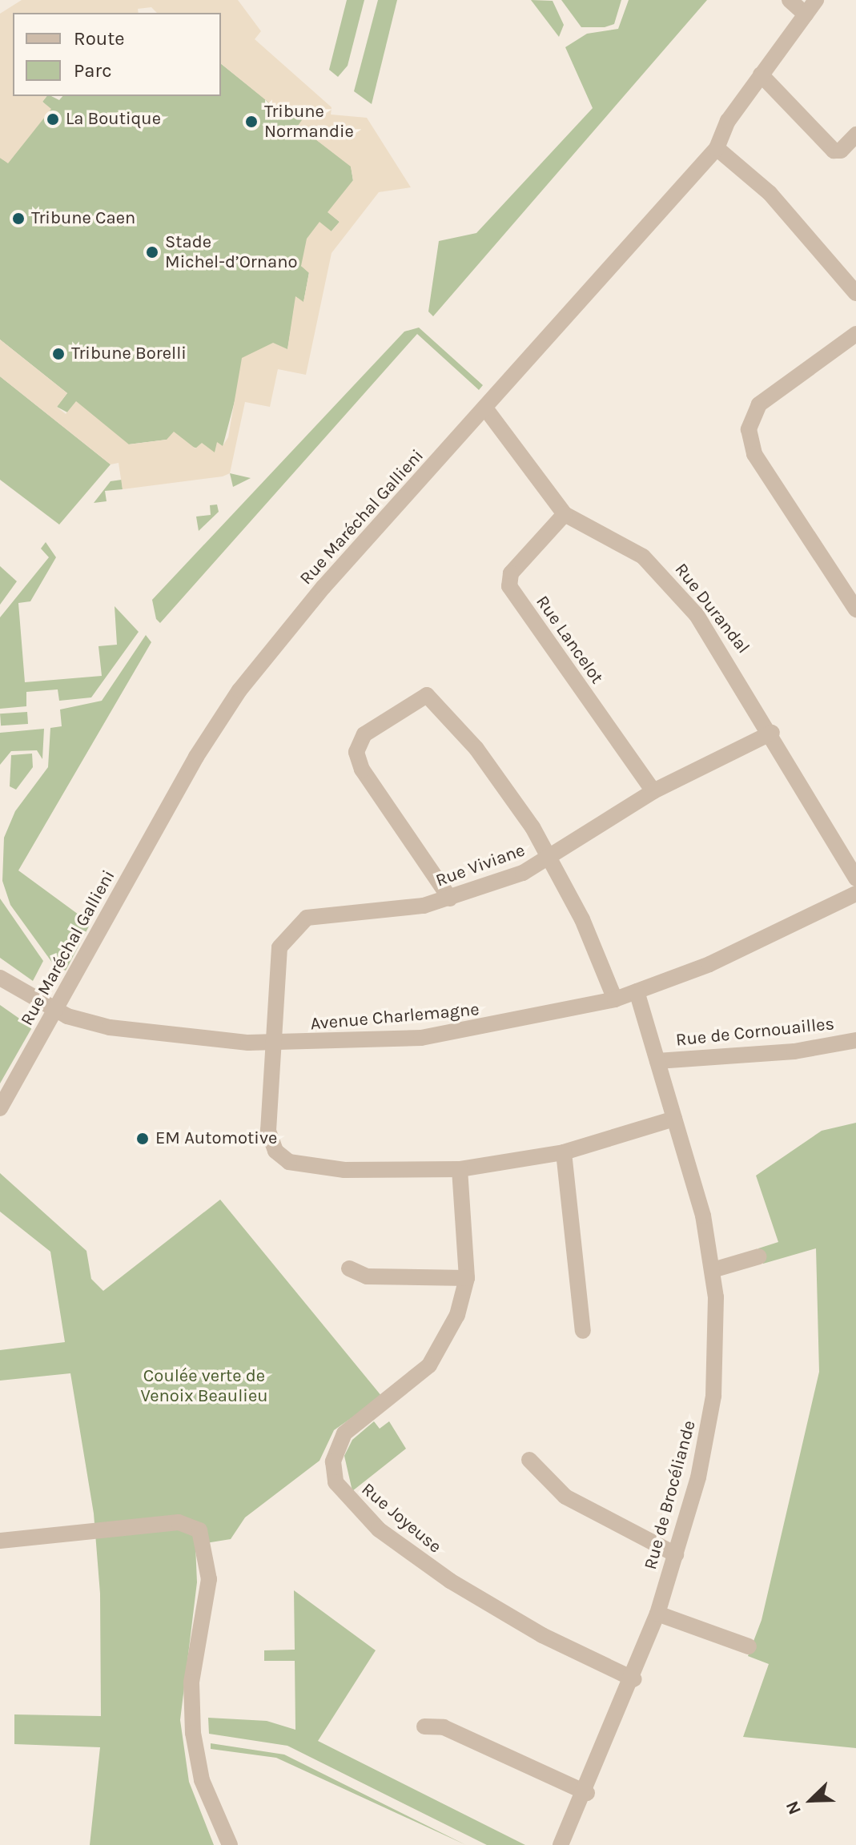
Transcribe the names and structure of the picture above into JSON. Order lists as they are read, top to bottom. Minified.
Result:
{"streets":{"street":["Rue Maréchal Gallieni","Rue Durandal","Rue Lancelot","Rue Viviane","Avenue Charlemagne","Rue de Cornouailles","Rue de Brocéliande","Rue Joyeuse"]},"crossings":[["Rue Maréchal Gallieni","Rue Durandal"],["Rue Maréchal Gallieni","Avenue Charlemagne"],["Rue Durandal","Rue Lancelot"],["Rue Durandal","Rue Viviane"],["Rue Lancelot","Rue Viviane"],["Rue Viviane","Avenue Charlemagne"],["Rue Viviane","Rue Joyeuse"],["Avenue Charlemagne","Rue de Brocéliande"],["Rue de Cornouailles","Rue de Brocéliande"],["Rue de Brocéliande","Rue Joyeuse"]],"parks":["Coulée verte de Venoix Beaulieu"],"places":["La Boutique","Tribune Normandie","Tribune Caen","Stade Michel-d’Ornano","Tribune Borelli","EM Automotive"],"legend":["Route","Parc"],"north":"bottom left"}
